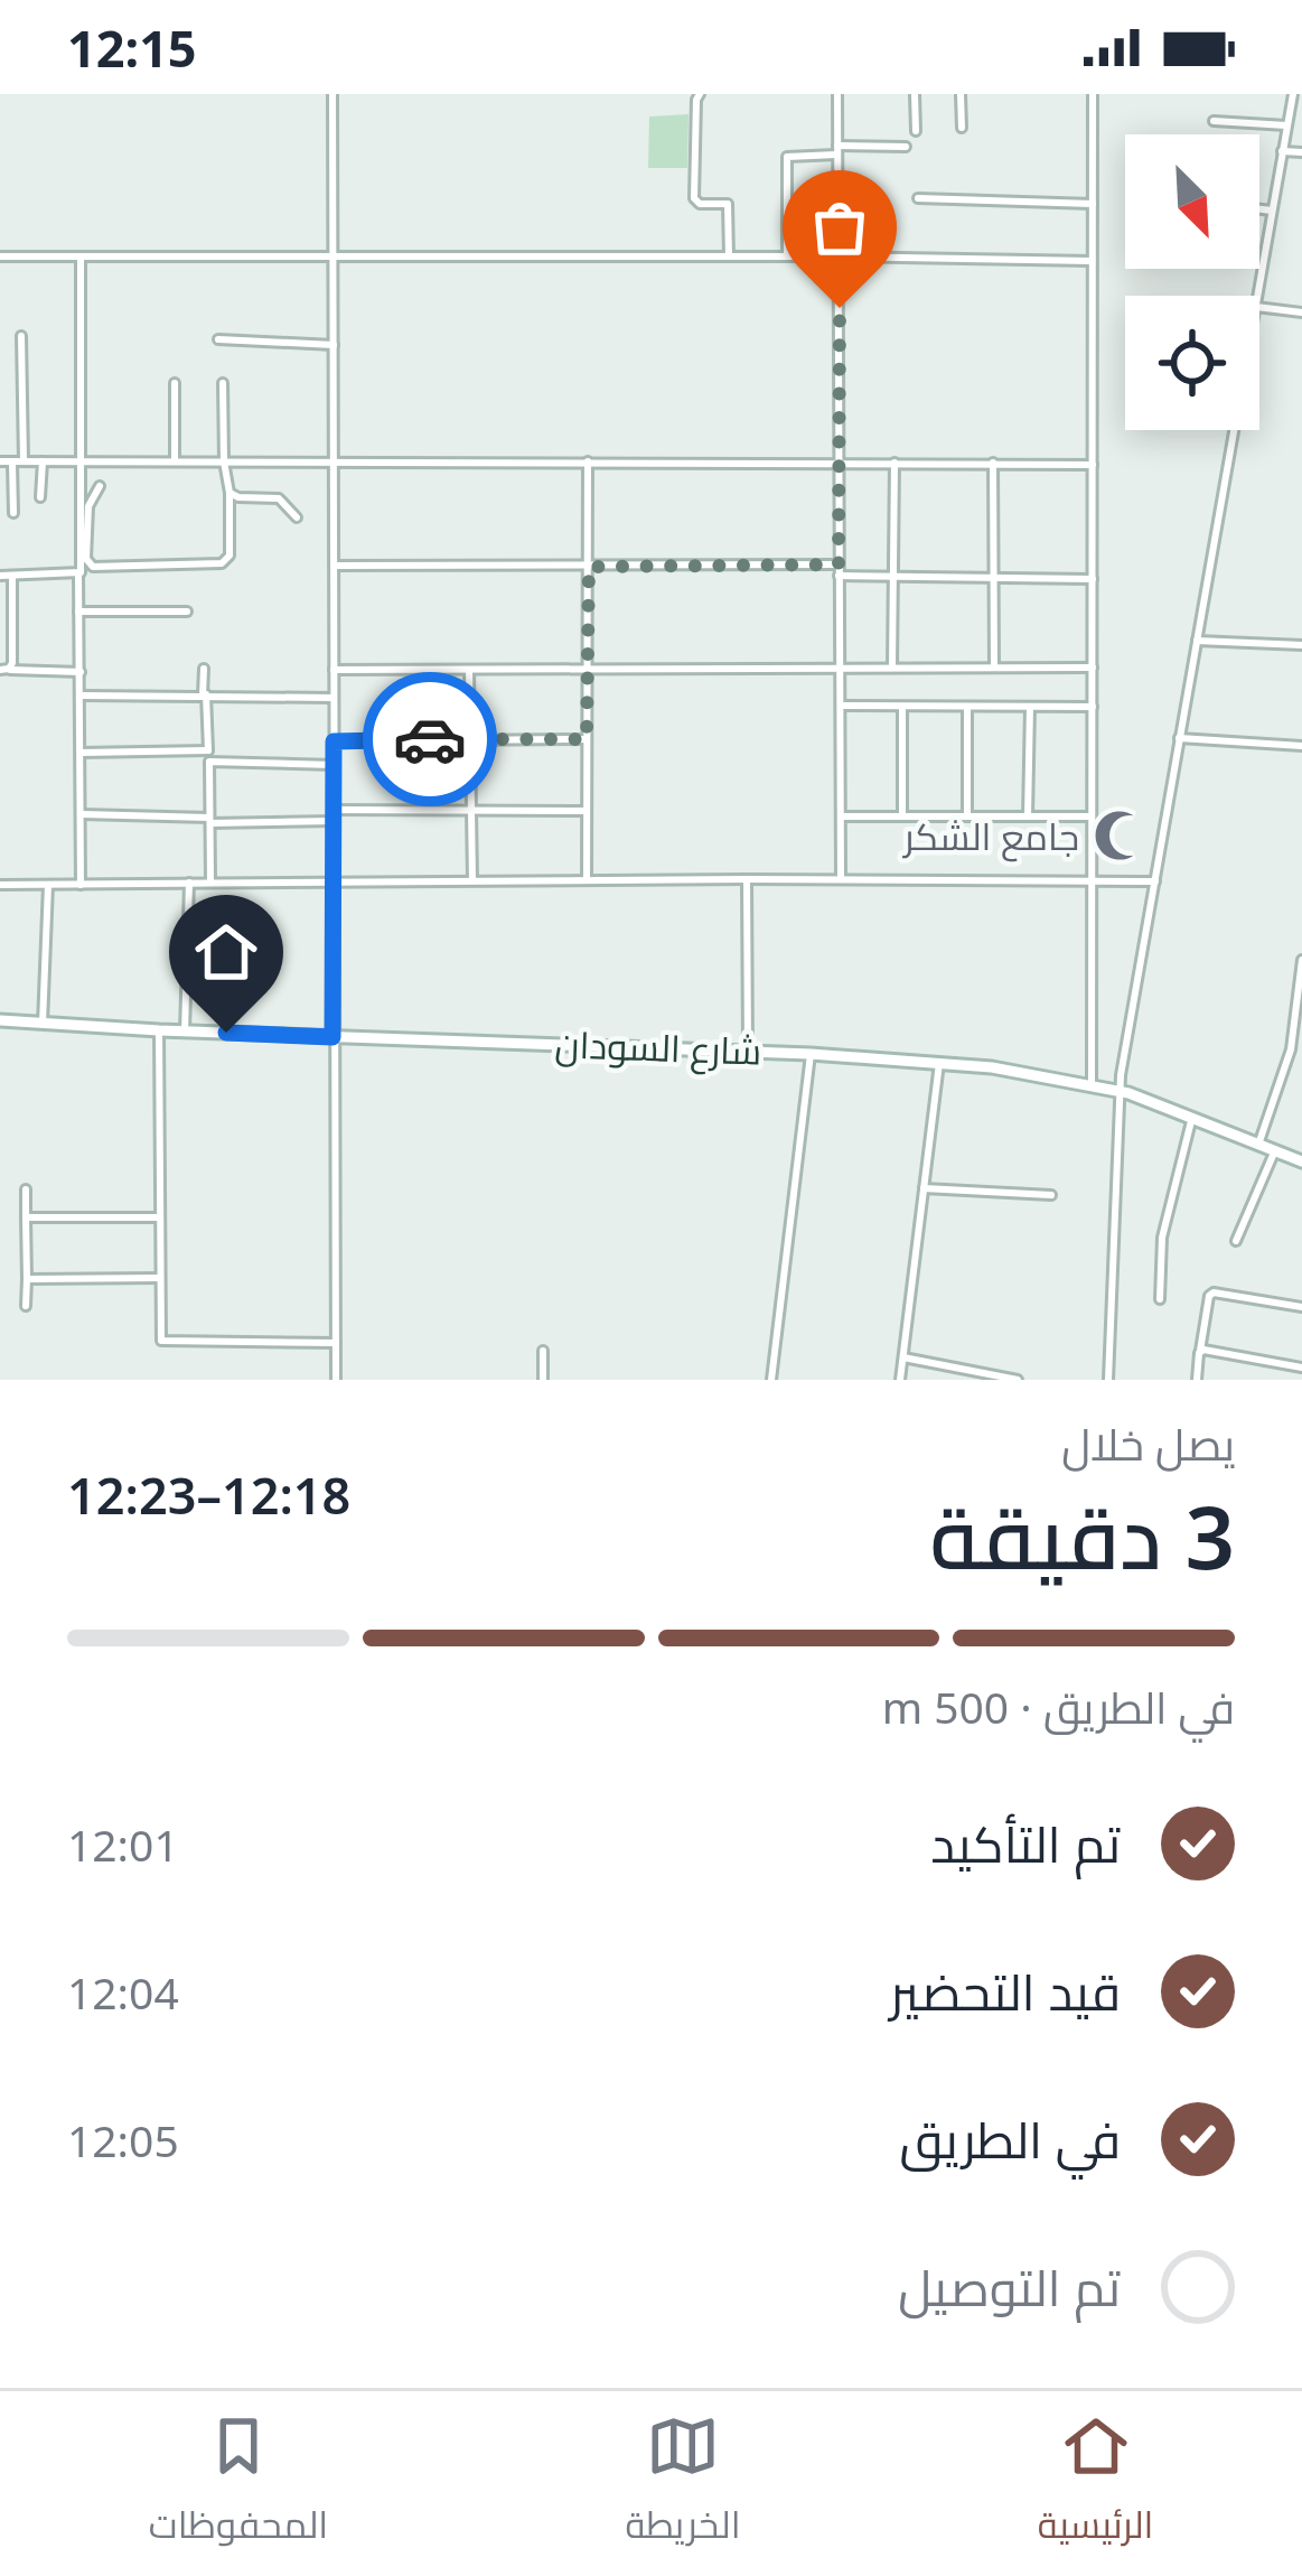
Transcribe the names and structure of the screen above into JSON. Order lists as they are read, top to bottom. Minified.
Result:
{"streets":{"main road":["شارع السودان"]},"places":{"mosque":["جامع الشكر"]},"north":"bottom right","page":{"status":"12:15","heading":["3 دقيقة","يصل خلال","12:18–12:23"],"bar":"في الطريق · 500 m","list":[["تم التأكيد","12:01"],["قيد التحضير","12:04"],["في الطريق","12:05"],"تم التوصيل"],"tabs":["الرئيسية","الخريطة","المحفوظات"]}}
